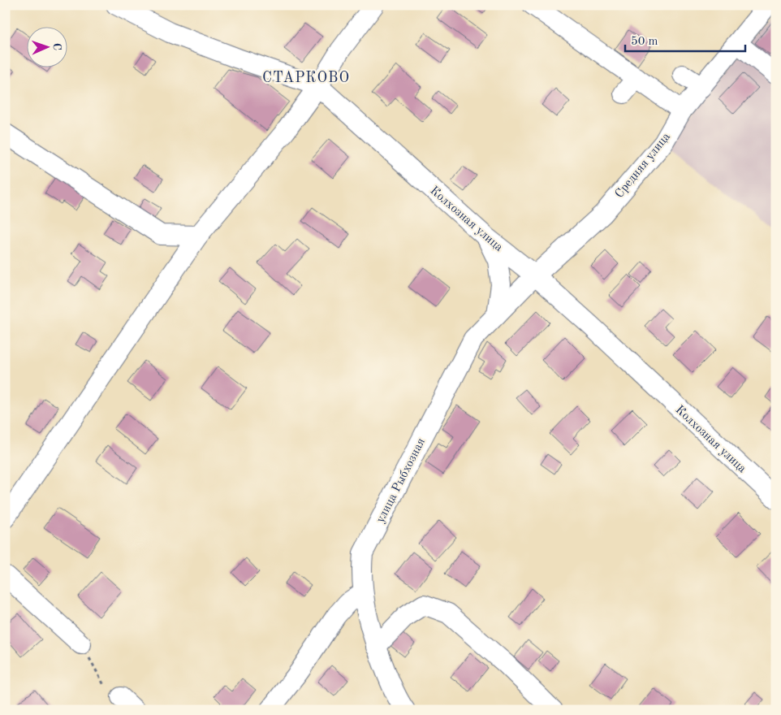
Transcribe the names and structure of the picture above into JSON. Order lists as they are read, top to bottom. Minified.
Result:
{"streets":{"street":["Средняя улица","Колхозная улица","улица Рыбхозная"]},"crossings":[["Средняя улица","Колхозная улица"],["Средняя улица","улица Рыбхозная"],["Колхозная улица","улица Рыбхозная"]],"districts":["СТАРКОВО"],"scale_bar":"50 m","north":"right"}
